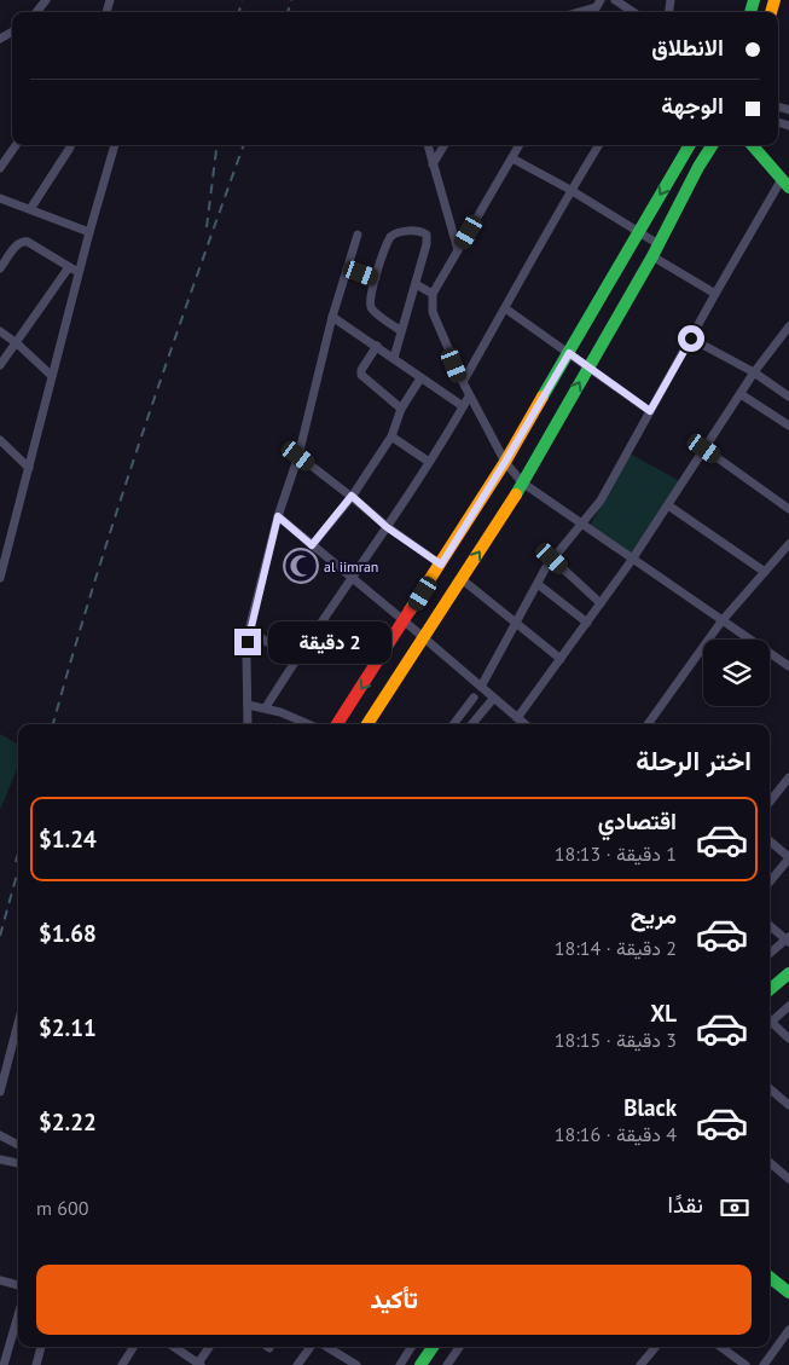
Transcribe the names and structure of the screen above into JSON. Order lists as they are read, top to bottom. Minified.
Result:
{"places":{"mosque":["al iimran"]},"page":{"banner":["الانطلاق","الوجهة"],"bubble":"2 دقيقة","heading":"اختر الرحلة","list":[{"name":"اقتصادي","note":"1 دقيقة · 18:13","value":"$1.24"},{"name":"مريح","note":"2 دقيقة · 18:14","value":"$1.68"},{"name":"XL","note":"3 دقيقة · 18:15","value":"$2.11"},{"name":"Black","note":"4 دقيقة · 18:16","value":"$2.22"}],"pay":["نقدًا","600 m"],"buttons":"تأكيد"}}
